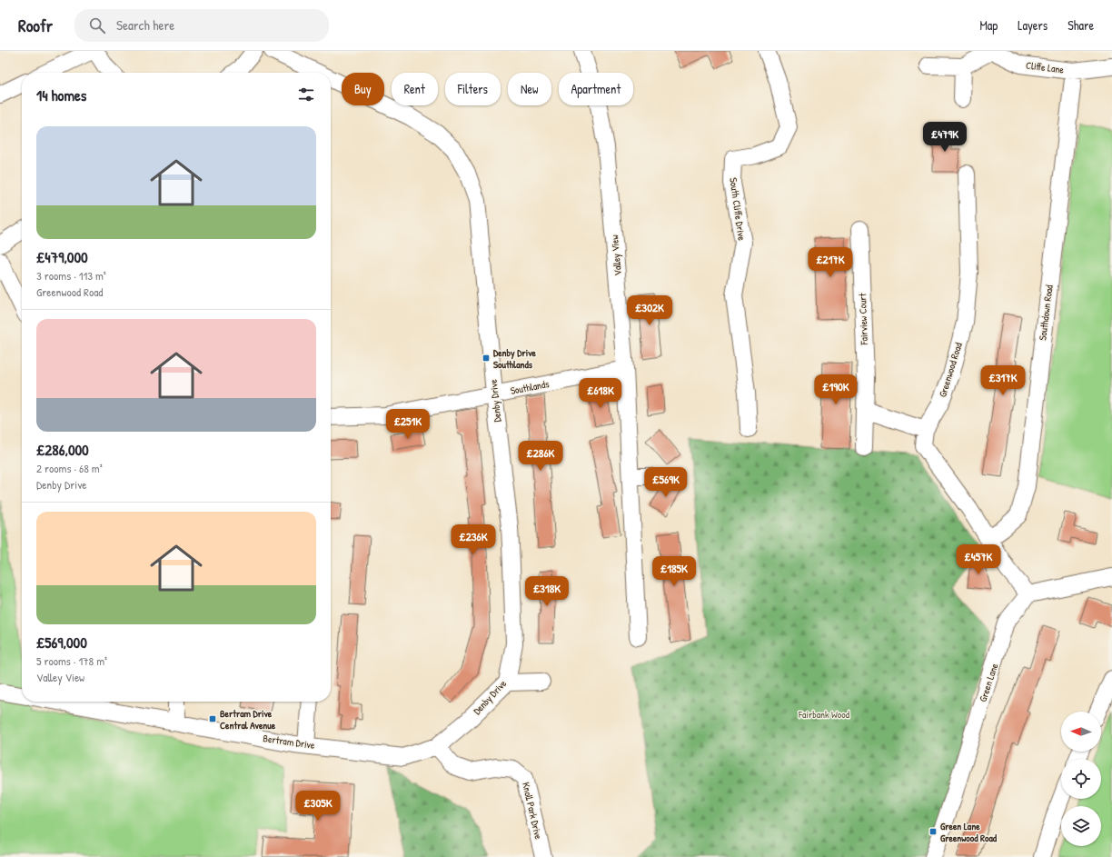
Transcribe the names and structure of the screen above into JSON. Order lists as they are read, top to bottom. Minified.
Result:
{"streets":{"street":["Cliffe Lane","South Cliffe Drive","Valley View","Southdown Road","Fairview Court","Greenwood Road","Southlands","Denby Drive","Green Lane","Bertram Drive","Knoll Park Drive"]},"crossings":[["Cliffe Lane","Southdown Road"],["Valley View","Southlands"],["Southdown Road","Greenwood Road"],["Greenwood Road","Green Lane"],["Southlands","Denby Drive"],["Denby Drive","Bertram Drive"],["Denby Drive","Knoll Park Drive"],["Bertram Drive","Knoll Park Drive"]],"parks":["Fairbank Wood"],"places":{"transit":["Denby Drive Southlands","Bertram Drive Central Avenue","Green Lane Greenwood Road"]},"north":"left","page":{"header":"Roofr","search":"Search here","nav":["Map","Layers","Share"],"chip":["Buy","Rent","Filters","New","Apartment"],"heading":"14 homes","list":[{"name":"£479,000","note":"3 rooms · 113 m² · Greenwood Road"},{"name":"£286,000","note":"2 rooms · 68 m² · Denby Drive"},{"name":"£569,000","note":"5 rooms · 178 m² · Valley View"}],"price":["£479K","£217K","£302K","£317K","£190K","£618K","£251K","£286K","£569K","£236K","£457K","£185K","£318K","£305K"]}}
